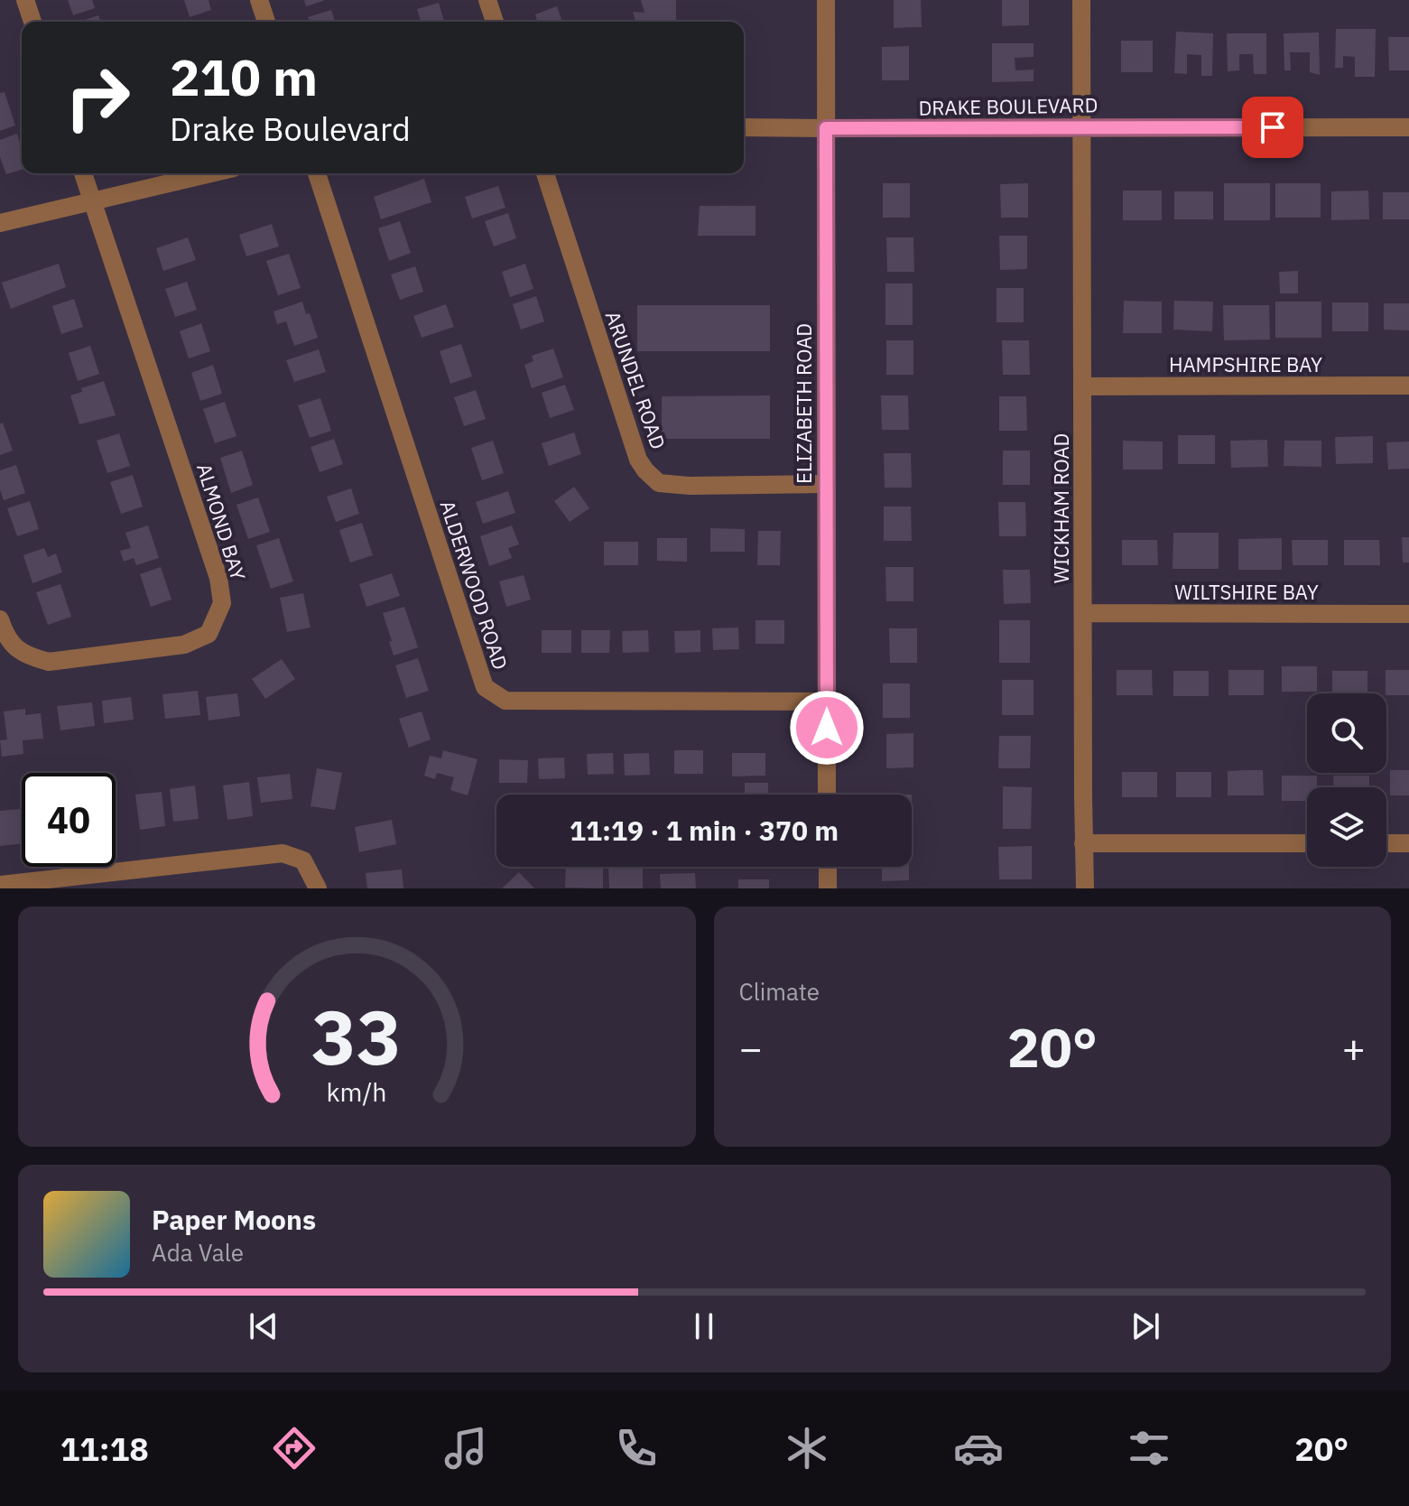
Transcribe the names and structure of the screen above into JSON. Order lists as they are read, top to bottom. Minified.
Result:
{"streets":{"street":["DRAKE BOULEVARD","HAMPSHIRE BAY","ARUNDEL ROAD","ELIZABETH ROAD","WICKHAM ROAD","ALMOND BAY","ALDERWOOD ROAD","WILTSHIRE BAY"]},"crossings":[["DRAKE BOULEVARD","ELIZABETH ROAD"],["DRAKE BOULEVARD","WICKHAM ROAD"],["HAMPSHIRE BAY","WICKHAM ROAD"],["ARUNDEL ROAD","ELIZABETH ROAD"],["ELIZABETH ROAD","ALDERWOOD ROAD"],["WICKHAM ROAD","WILTSHIRE BAY"]],"page":{"turn":["210 m","Drake Boulevard"],"limit":"40","trip":"11:19 · 1 min · 370 m","tile":"Climate","heat":["−","20°","+"],"song":["Paper Moons","Ada Vale"],"tabs":["11:18","20°"],"gauge":["33","km/h"]}}
